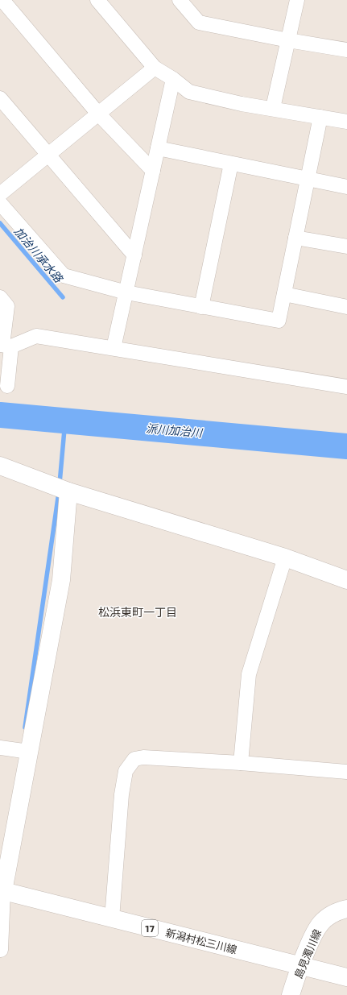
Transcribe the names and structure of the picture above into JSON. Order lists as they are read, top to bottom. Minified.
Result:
{"streets":{"street":["17","新潟村松三川線","島見濁川線"]},"crossings":[["新潟村松三川線","島見濁川線"]],"districts":["松浜東町一丁目"],"water":["加治川承水路","派川加治川"]}
